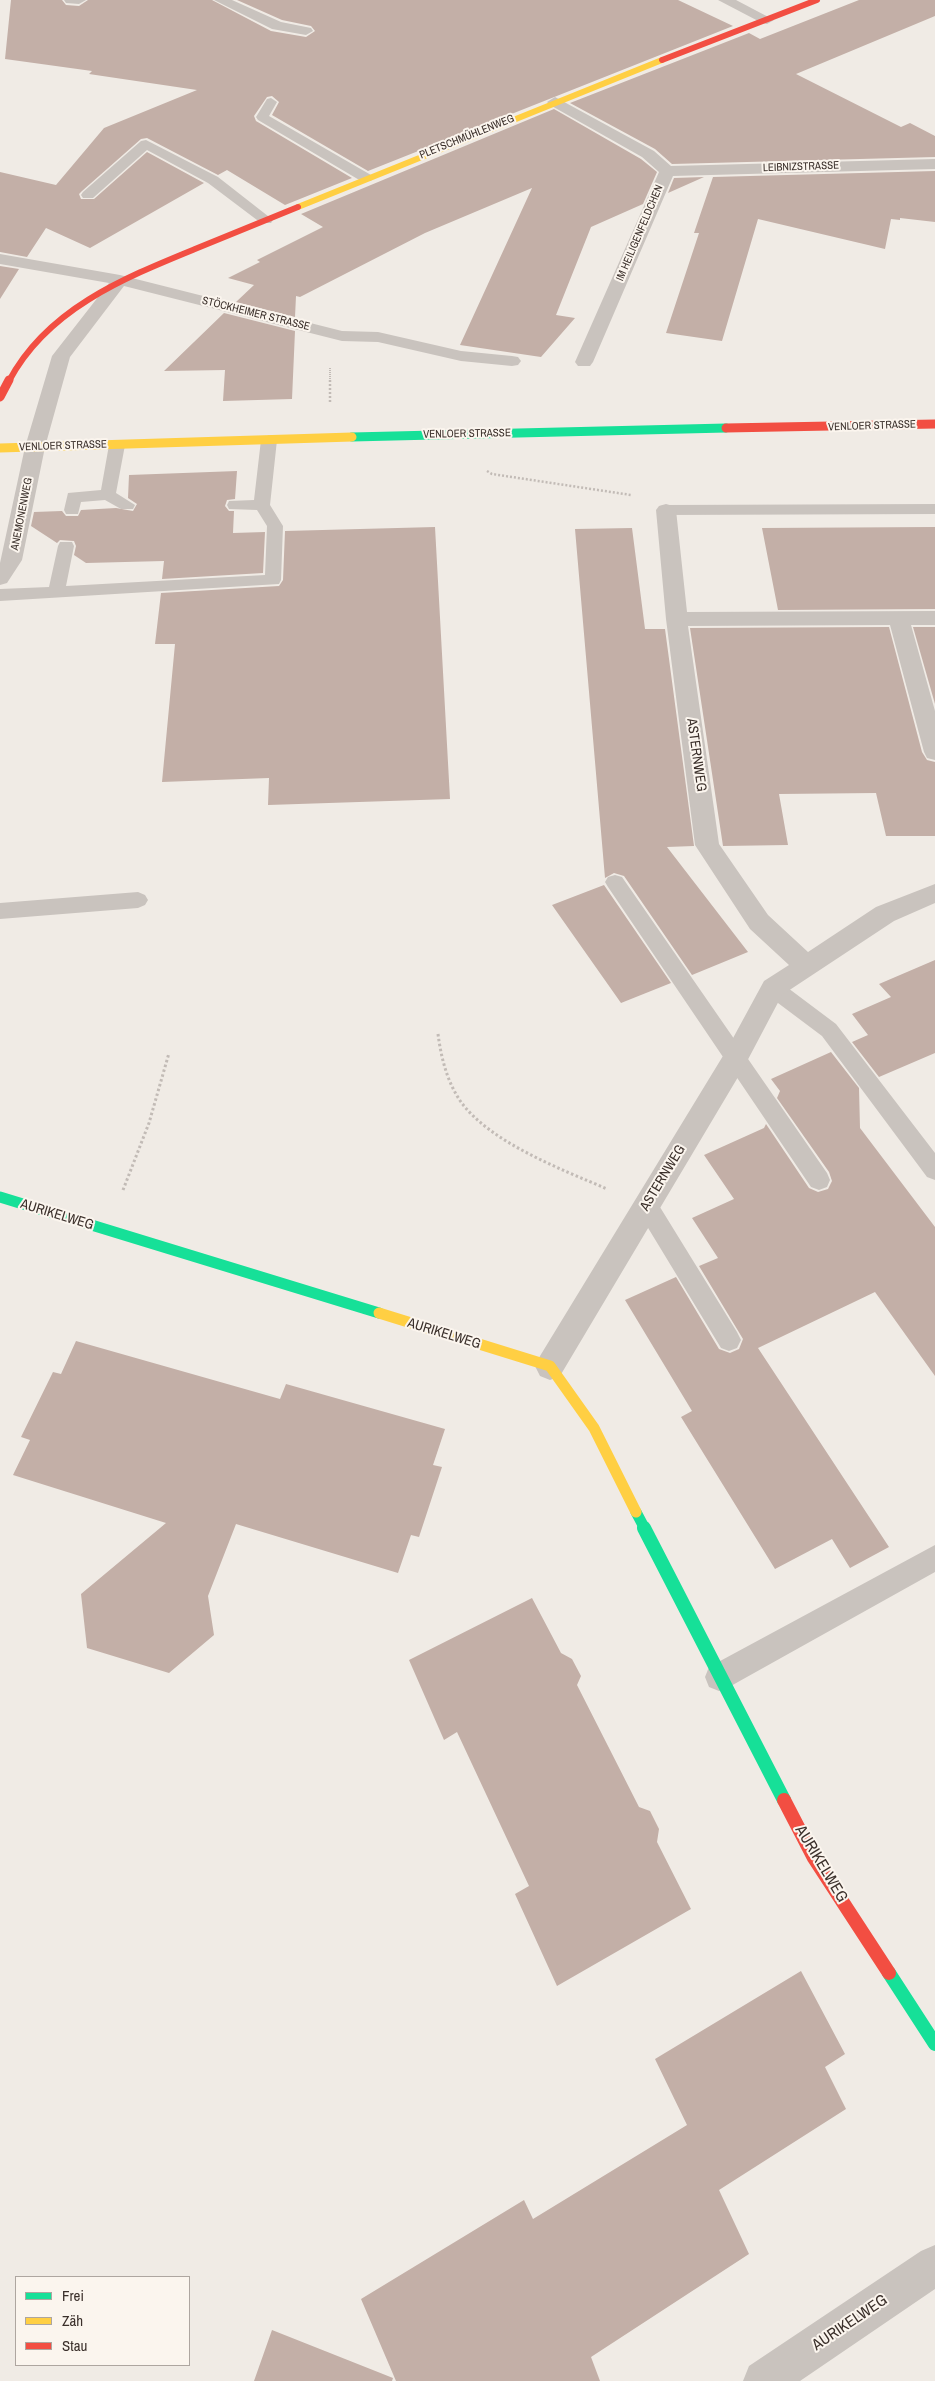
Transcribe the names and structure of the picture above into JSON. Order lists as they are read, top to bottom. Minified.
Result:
{"streets":{"street":["PLETSCHMÜHLENWEG","LEIBNIZSTRASSE","IM HEILIGENFELDCHEN","STÖCKHEIMER STRASSE","VENLOER STRASSE","ANEMONENWEG","ASTERNWEG","AURIKELWEG"]},"crossings":[["PLETSCHMÜHLENWEG","IM HEILIGENFELDCHEN"],["PLETSCHMÜHLENWEG","STÖCKHEIMER STRASSE"],["PLETSCHMÜHLENWEG","VENLOER STRASSE"],["PLETSCHMÜHLENWEG","ANEMONENWEG"],["LEIBNIZSTRASSE","IM HEILIGENFELDCHEN"],["VENLOER STRASSE","ANEMONENWEG"],["ASTERNWEG","AURIKELWEG"]],"legend":["Frei","Zäh","Stau"]}
